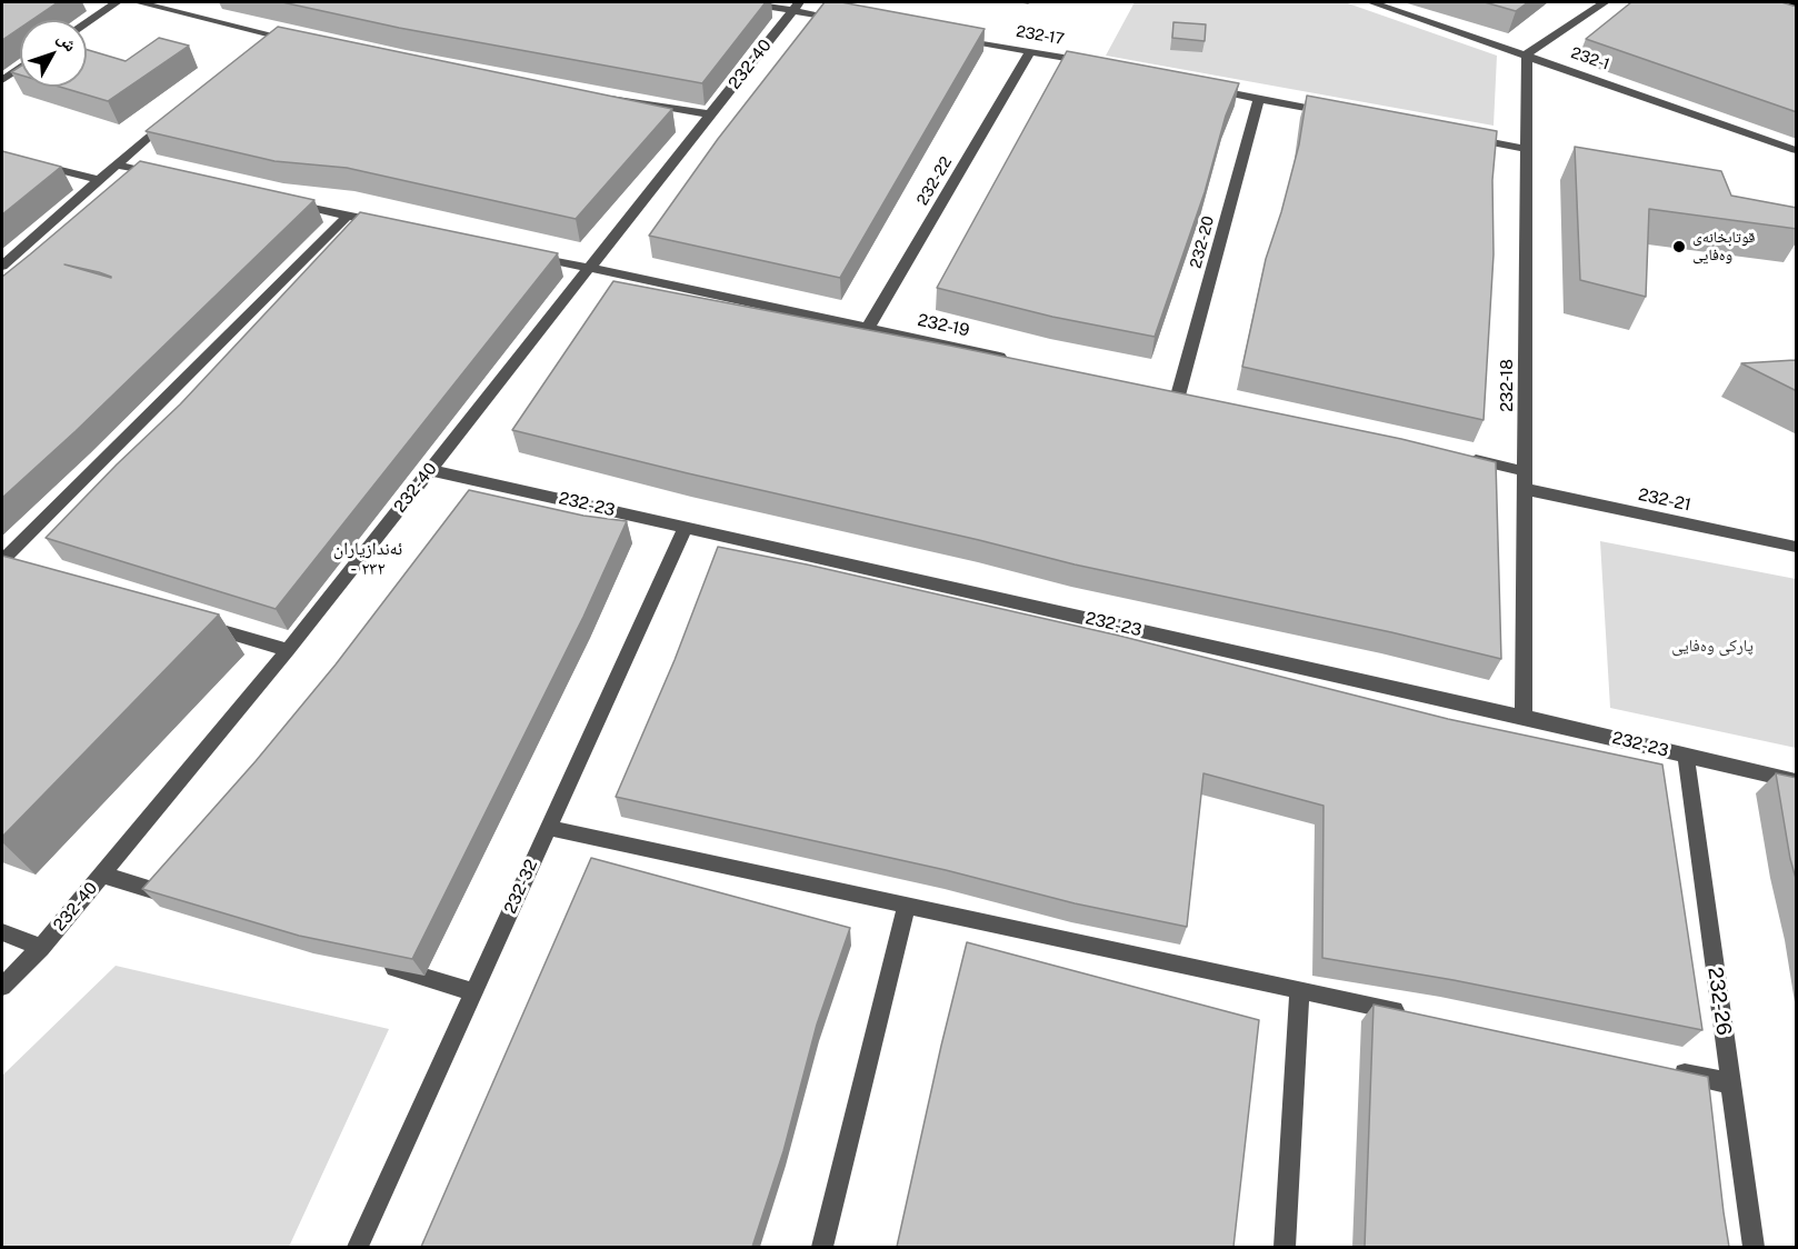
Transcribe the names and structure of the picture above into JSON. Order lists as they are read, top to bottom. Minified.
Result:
{"streets":{"street":["232-17","232-1","232-40","232-22","232-20","232-19","232-18","232-21","232-23","232-32","232-26"]},"crossings":[["232-17","232-22"],["232-1","232-18"],["232-40","232-19"],["232-40","232-23"],["232-22","232-19"],["232-18","232-21"],["232-18","232-23"],["232-23","232-32"],["232-23","232-26"]],"districts":["ئەندازیاران - ٢٣٢"],"parks":["پارکی وەفایی"],"places":["قوتابخانەی وەفایی"],"north":"top right"}
